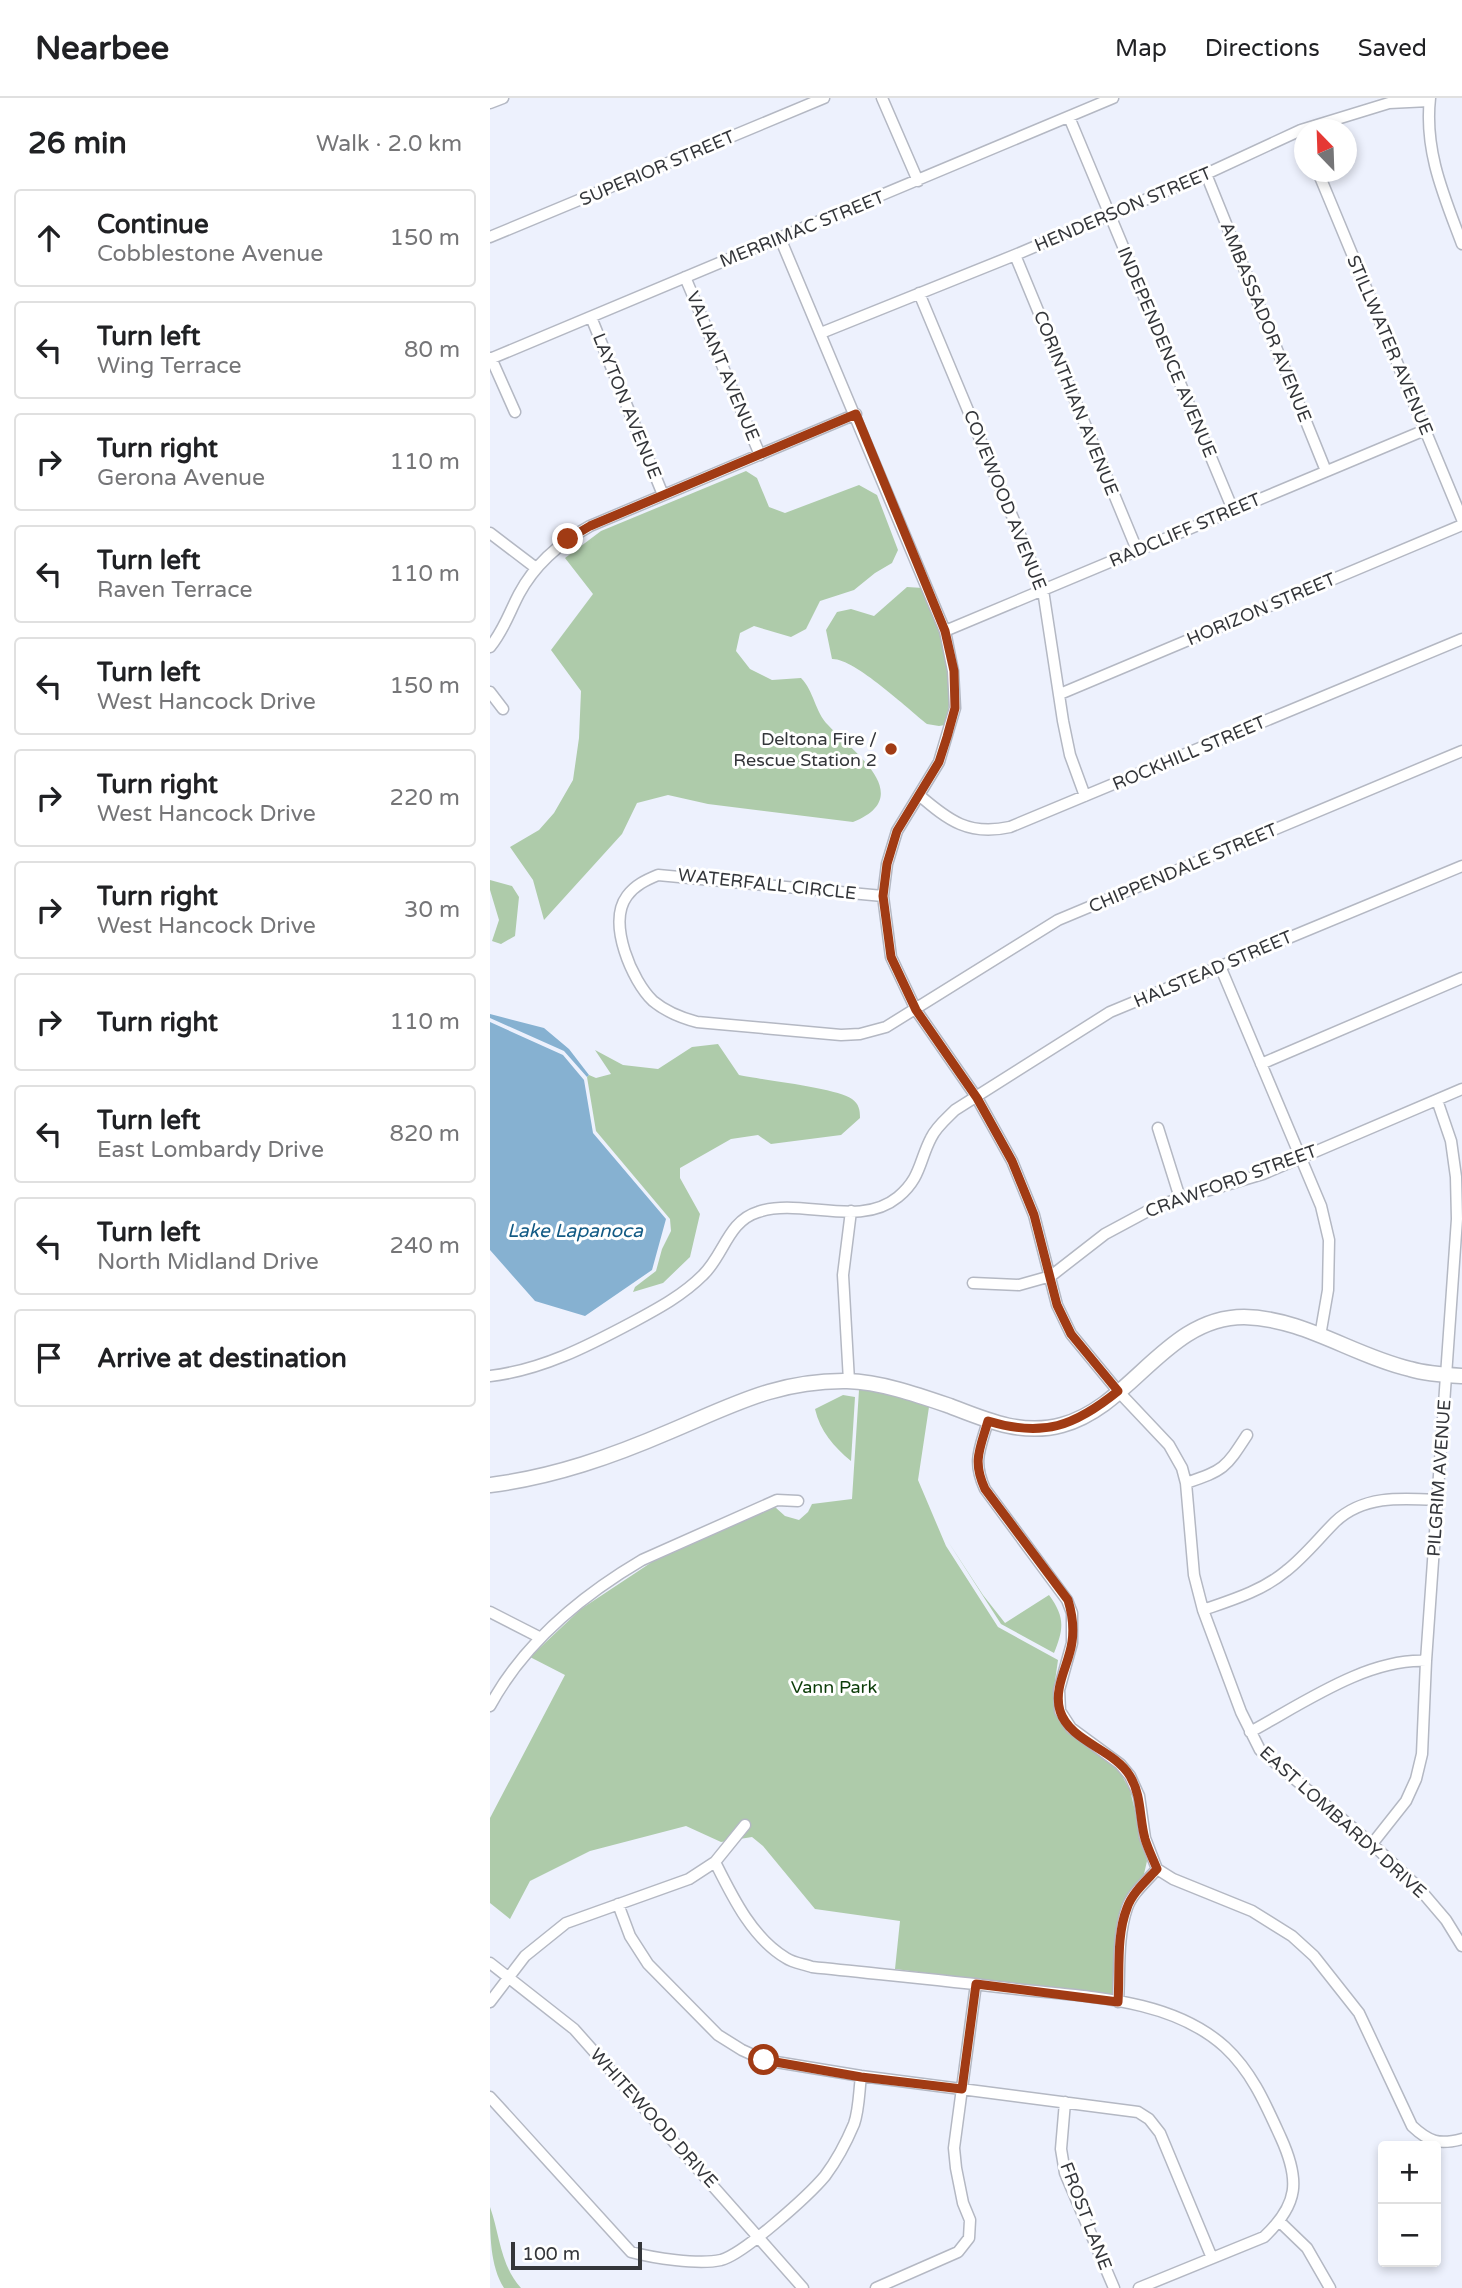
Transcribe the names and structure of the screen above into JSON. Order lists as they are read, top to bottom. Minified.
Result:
{"streets":{"street":["SUPERIOR STREET","HENDERSON STREET","MERRIMAC STREET","AMBASSADOR AVENUE","STILLWATER AVENUE","INDEPENDENCE AVENUE","VALIANT AVENUE","CORINTHIAN AVENUE","LAYTON AVENUE","COVEWOOD AVENUE","RADCLIFF STREET","HORIZON STREET","ROCKHILL STREET","CHIPPENDALE STREET","WATERFALL CIRCLE","HALSTEAD STREET","CRAWFORD STREET","PILGRIM AVENUE","EAST LOMBARDY DRIVE","WHITEWOOD DRIVE","FROST LANE"]},"crossings":[["HENDERSON STREET","AMBASSADOR AVENUE"],["HENDERSON STREET","INDEPENDENCE AVENUE"],["HENDERSON STREET","CORINTHIAN AVENUE"],["HENDERSON STREET","COVEWOOD AVENUE"],["HENDERSON STREET","EAST LOMBARDY DRIVE"],["MERRIMAC STREET","INDEPENDENCE AVENUE"],["MERRIMAC STREET","VALIANT AVENUE"],["MERRIMAC STREET","LAYTON AVENUE"],["MERRIMAC STREET","EAST LOMBARDY DRIVE"],["AMBASSADOR AVENUE","RADCLIFF STREET"],["STILLWATER AVENUE","RADCLIFF STREET"],["INDEPENDENCE AVENUE","RADCLIFF STREET"],["CORINTHIAN AVENUE","RADCLIFF STREET"],["COVEWOOD AVENUE","RADCLIFF STREET"],["COVEWOOD AVENUE","HORIZON STREET"],["COVEWOOD AVENUE","ROCKHILL STREET"],["RADCLIFF STREET","EAST LOMBARDY DRIVE"],["ROCKHILL STREET","EAST LOMBARDY DRIVE"],["CHIPPENDALE STREET","WATERFALL CIRCLE"],["CHIPPENDALE STREET","EAST LOMBARDY DRIVE"],["WATERFALL CIRCLE","EAST LOMBARDY DRIVE"],["HALSTEAD STREET","EAST LOMBARDY DRIVE"],["CRAWFORD STREET","PILGRIM AVENUE"],["CRAWFORD STREET","EAST LOMBARDY DRIVE"],["PILGRIM AVENUE","EAST LOMBARDY DRIVE"]],"water":["Lake Lapanoca"],"parks":["Vann Park"],"places":["Deltona Fire / Rescue Station 2"],"scale_bar":"100 m","north":"top left","page":{"header":"Nearbee","nav":["Map","Directions","Saved"],"heading":["26 min","Walk · 2.0 km"],"list":[["Continue","Cobblestone Avenue","150 m"],["Turn left","Wing Terrace","80 m"],["Turn right","Gerona Avenue","110 m"],["Turn left","Raven Terrace","110 m"],["Turn left","West Hancock Drive","150 m"],["Turn right","West Hancock Drive","220 m"],["Turn right","West Hancock Drive","30 m"],["Turn right","110 m"],["Turn left","East Lombardy Drive","820 m"],["Turn left","North Midland Drive","240 m"],"Arrive at destination"],"map_buttons":["+","−"],"scale":"100 m"}}
